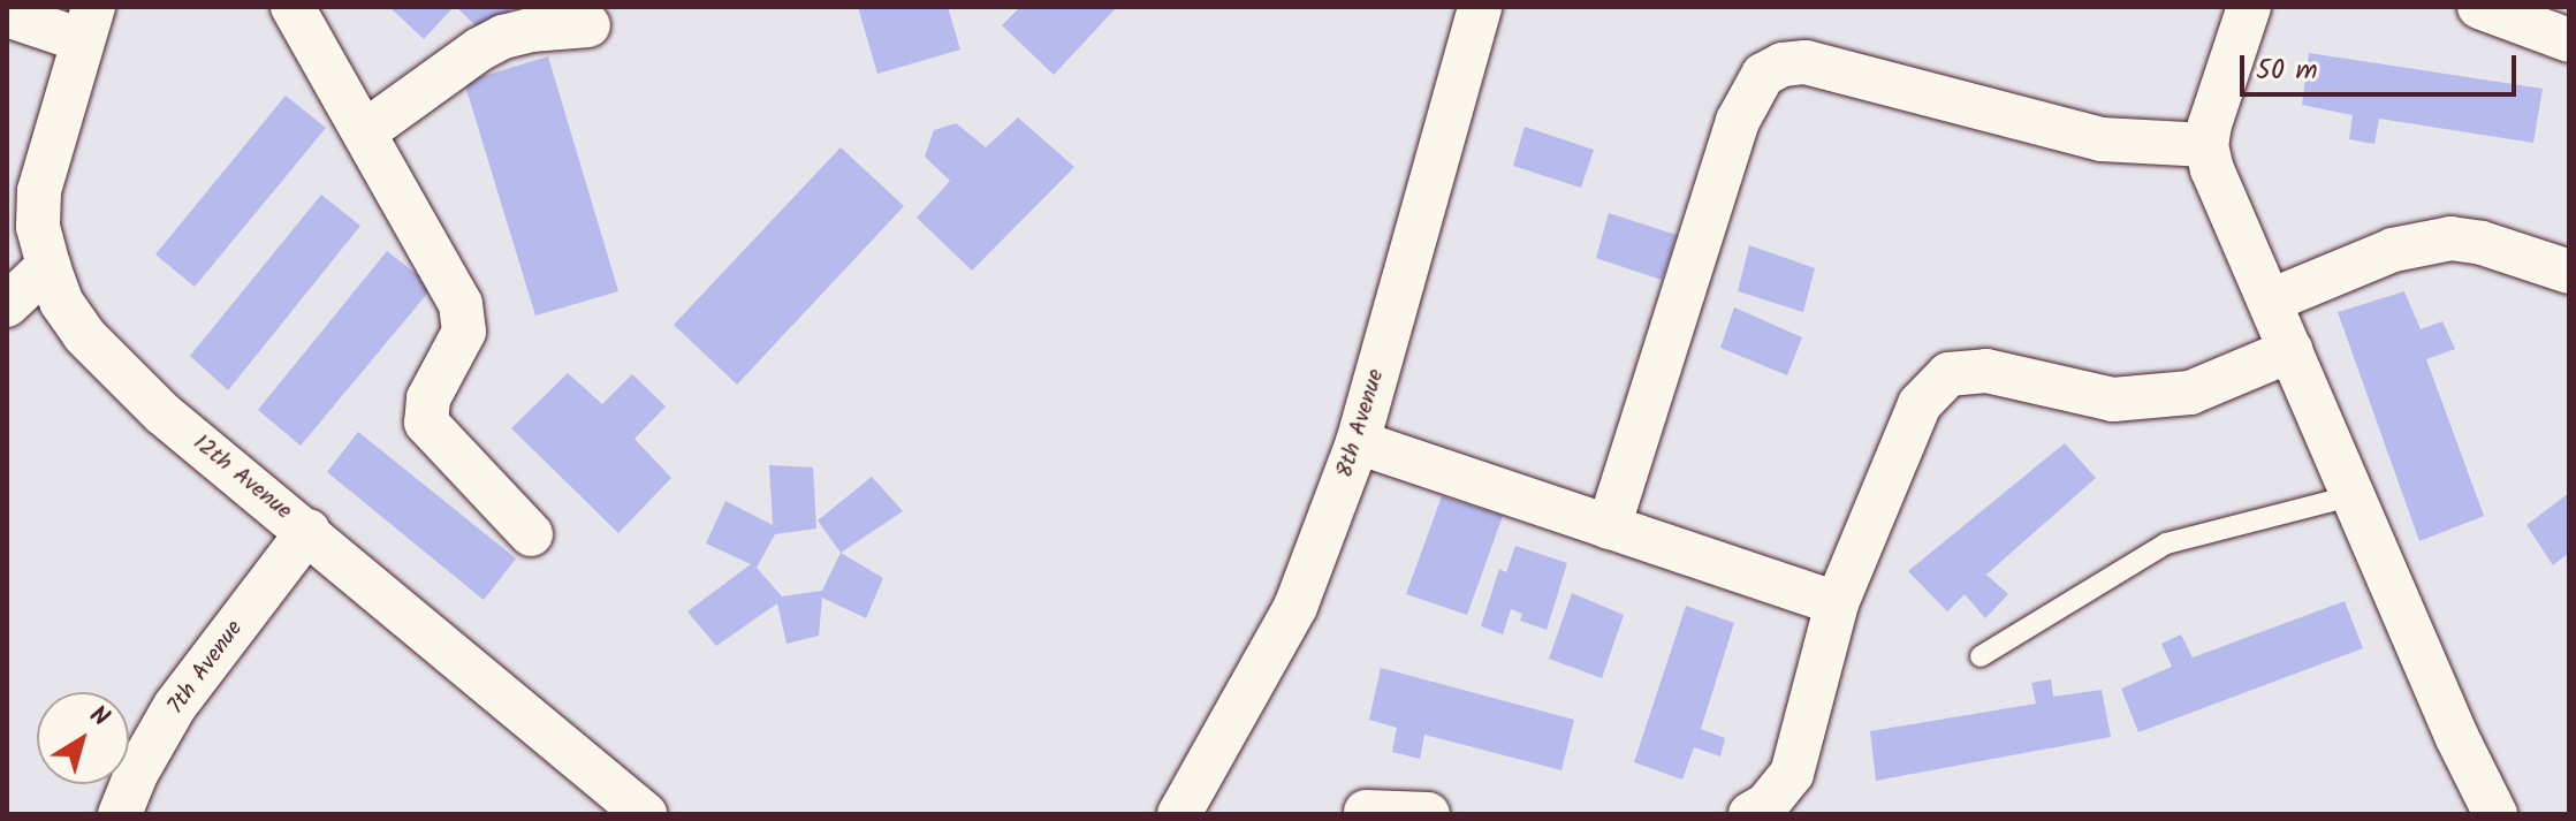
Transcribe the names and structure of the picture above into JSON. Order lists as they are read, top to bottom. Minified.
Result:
{"streets":{"street":["8th Avenue","12th Avenue","7th Avenue"]},"crossings":[["12th Avenue","7th Avenue"]],"scale_bar":"50 m","north":"top right"}
